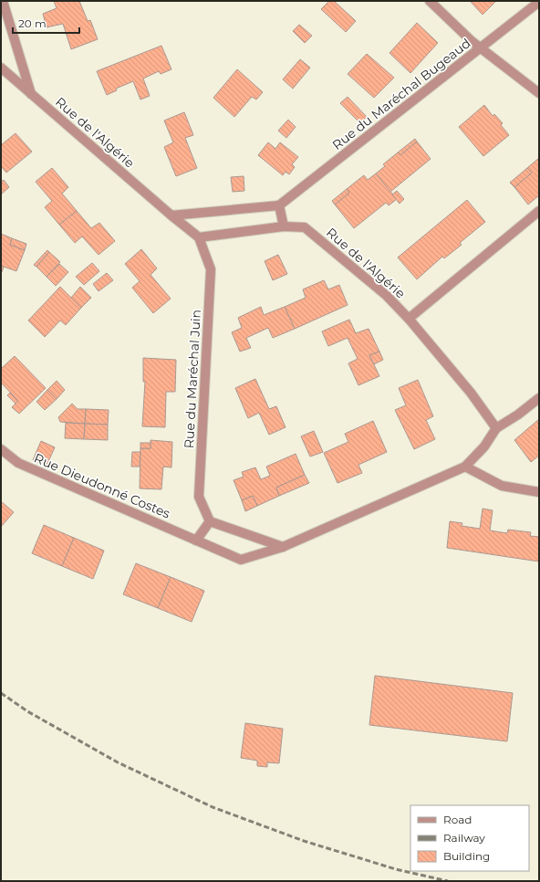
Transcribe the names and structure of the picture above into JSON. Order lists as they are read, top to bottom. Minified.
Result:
{"streets":{"street":["Rue du Maréchal Bugeaud","Rue de l'Algérie","Rue du Maréchal Juin","Rue Dieudonné Costes"]},"crossings":[["Rue de l'Algérie","Rue du Maréchal Juin"]],"legend":["Road","Railway","Building"],"scale_bar":"20 m"}
